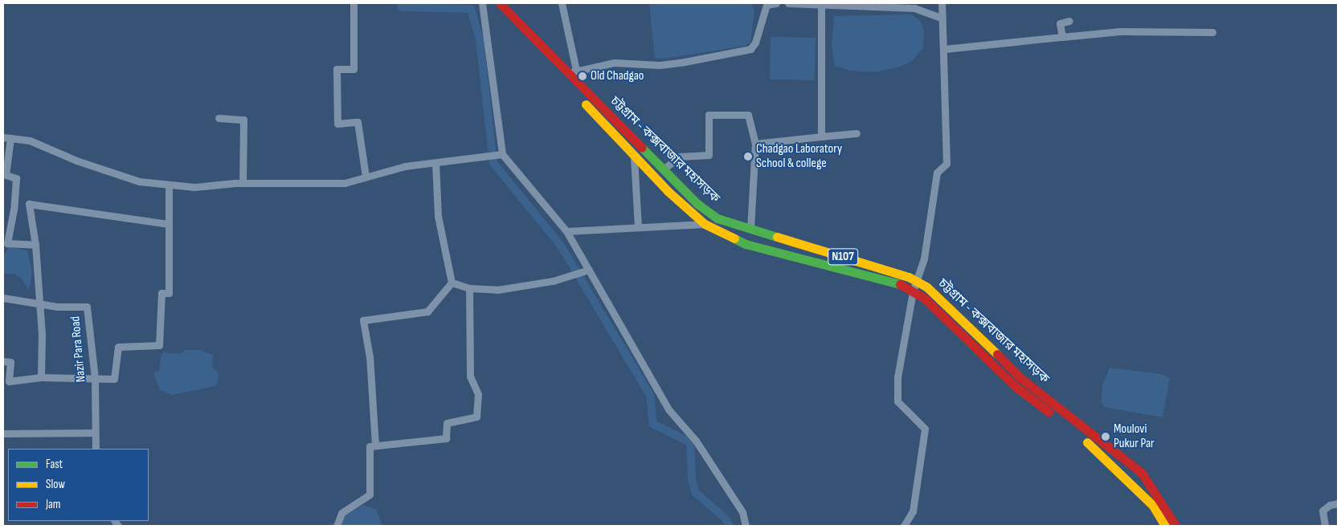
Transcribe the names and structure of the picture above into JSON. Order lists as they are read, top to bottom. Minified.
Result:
{"streets":{"highway":["চট্টগ্রাম - কক্সবাজার মহাসড়ক","N107"],"street":["Nazir Para Road"]},"places":["Old Chadgao","Chadgao Laboratory School & college","Moulovi Pukur Par"],"legend":["Fast","Slow","Jam"]}
